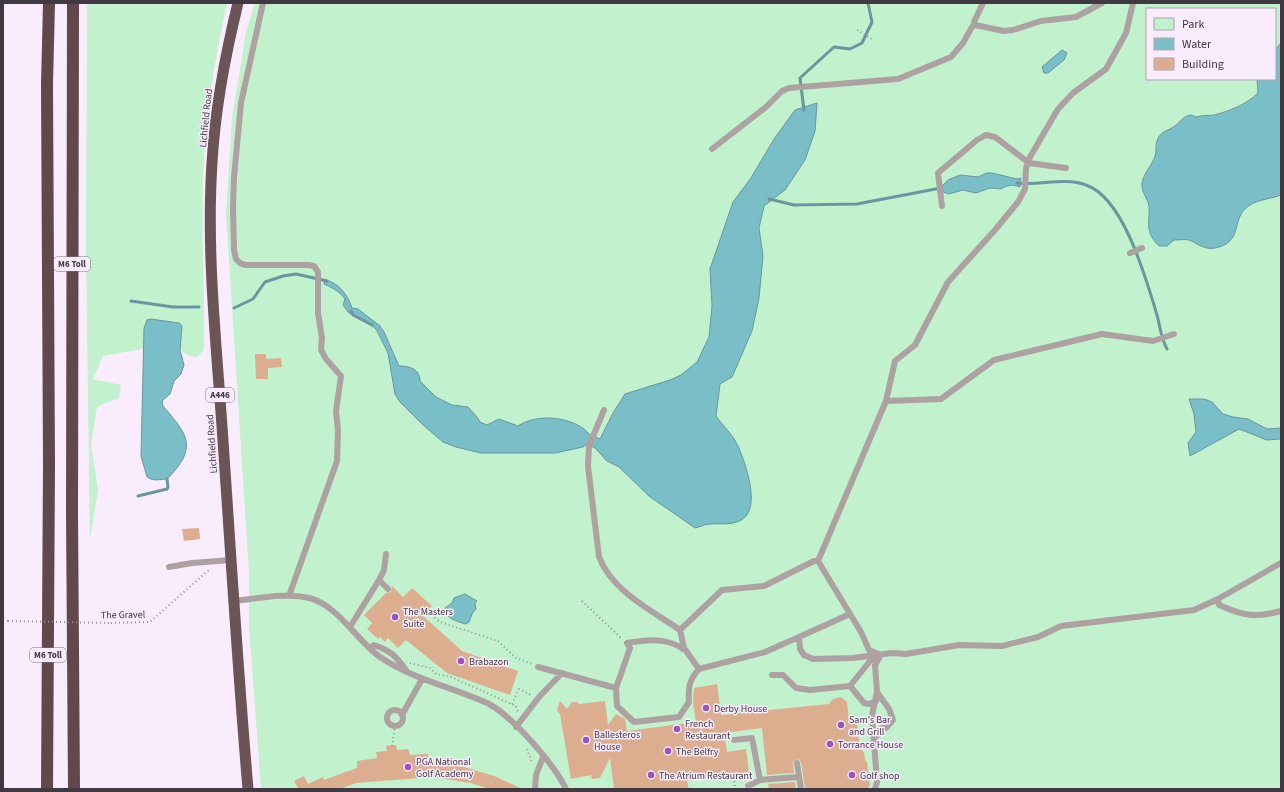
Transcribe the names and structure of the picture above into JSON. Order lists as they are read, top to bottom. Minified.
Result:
{"streets":{"highway":["Lichfield Road","M6 Toll","A446"],"path":["The Gravel"]},"crossings":[["Lichfield Road","The Gravel"]],"places":["The Masters Suite","Brabazon","Derby House","Sam's Bar and Grill","French Restaurant","Ballesteros House","Torrance House","The Belfry","PGA National Golf Academy","The Atrium Restaurant","Golf shop"],"legend":["Park","Water","Building"]}
